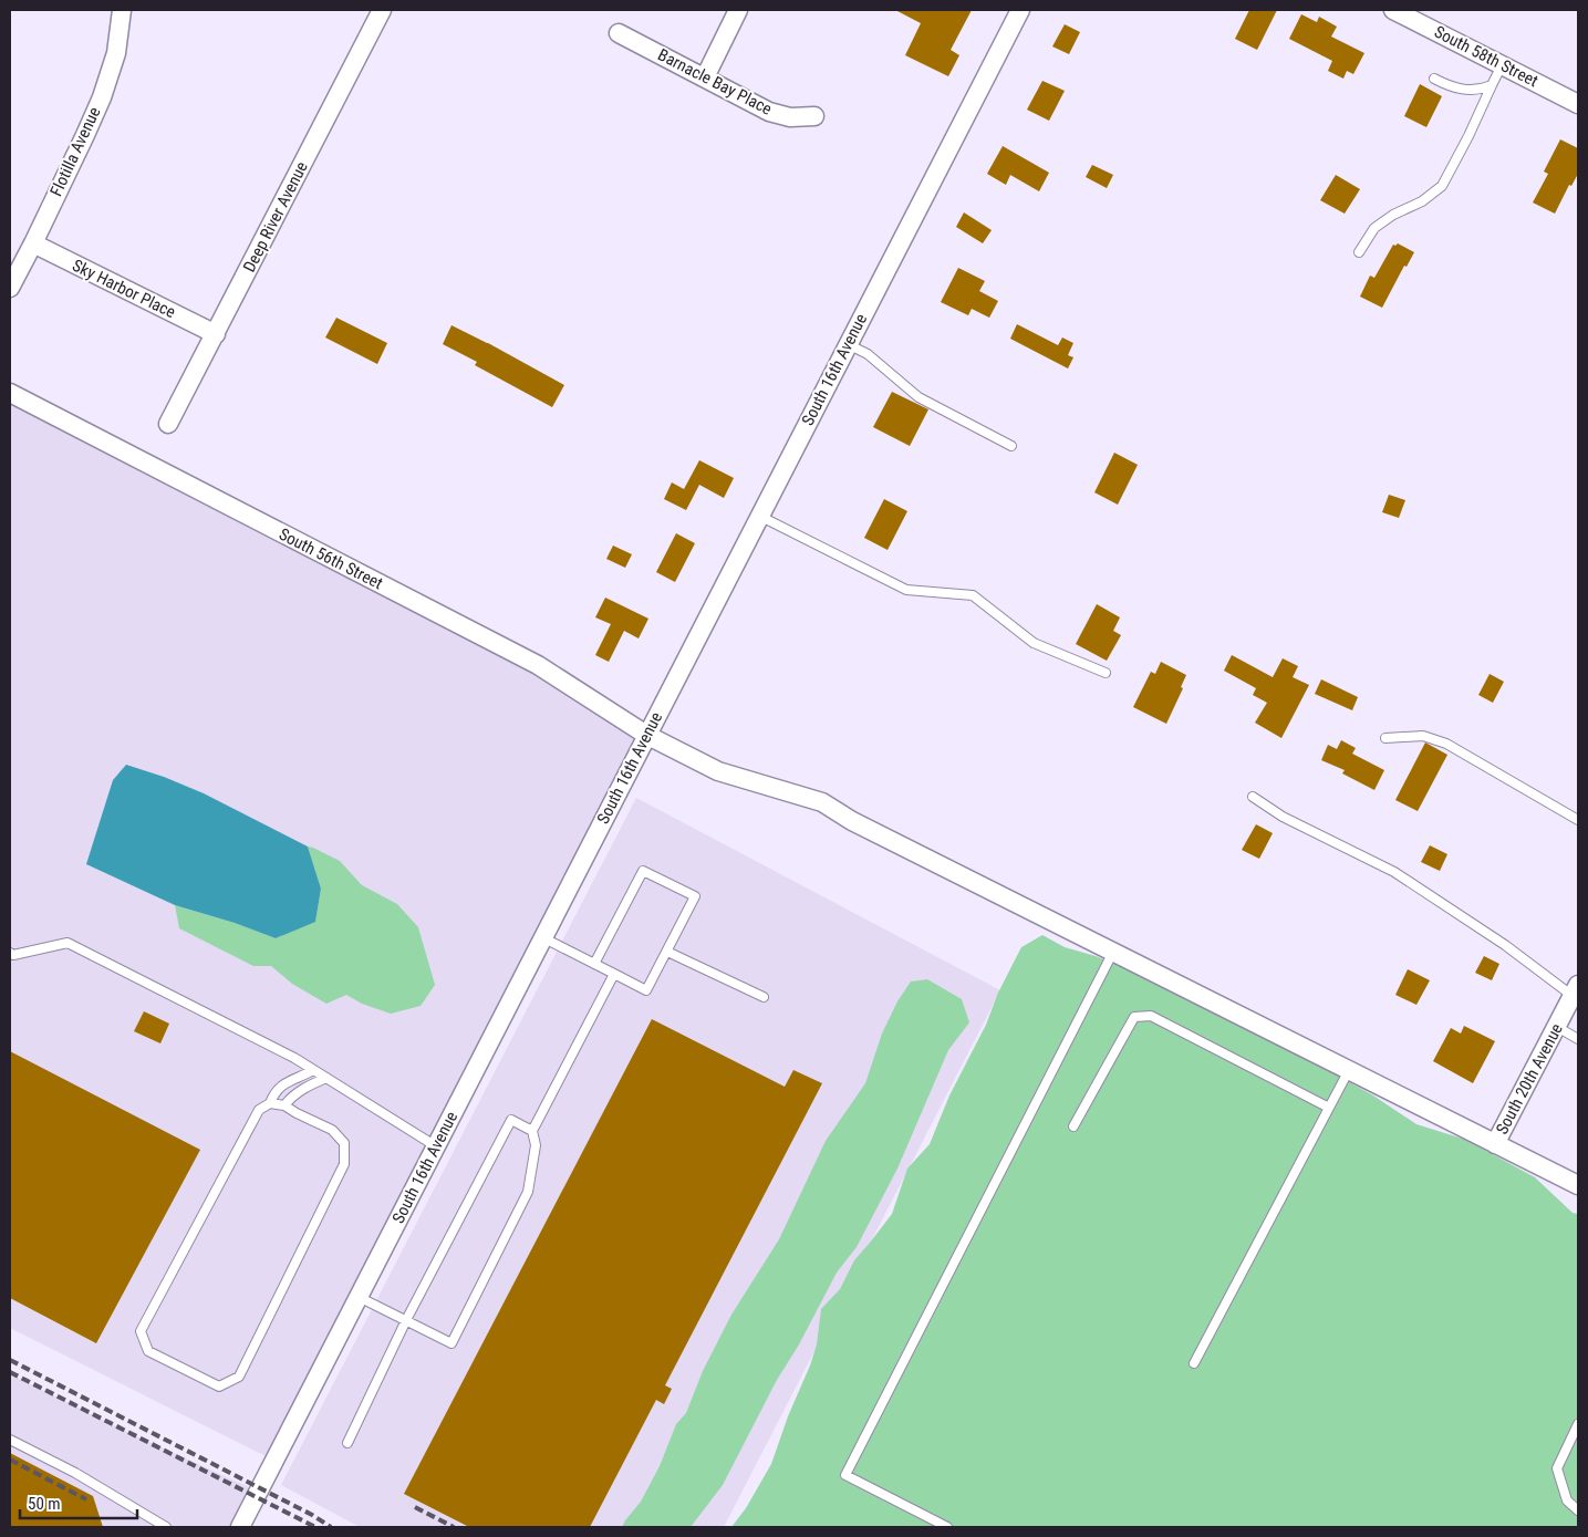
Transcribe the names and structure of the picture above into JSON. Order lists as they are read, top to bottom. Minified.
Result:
{"streets":{"street":["South 58th Street","Barnacle Bay Place","Flotilla Avenue","Deep River Avenue","Sky Harbor Place","South 16th Avenue","South 56th Street","South 20th Avenue"]},"crossings":[["Flotilla Avenue","Sky Harbor Place"],["Deep River Avenue","Sky Harbor Place"],["South 16th Avenue","South 56th Street"],["South 56th Street","South 20th Avenue"]],"scale_bar":"50 m"}
